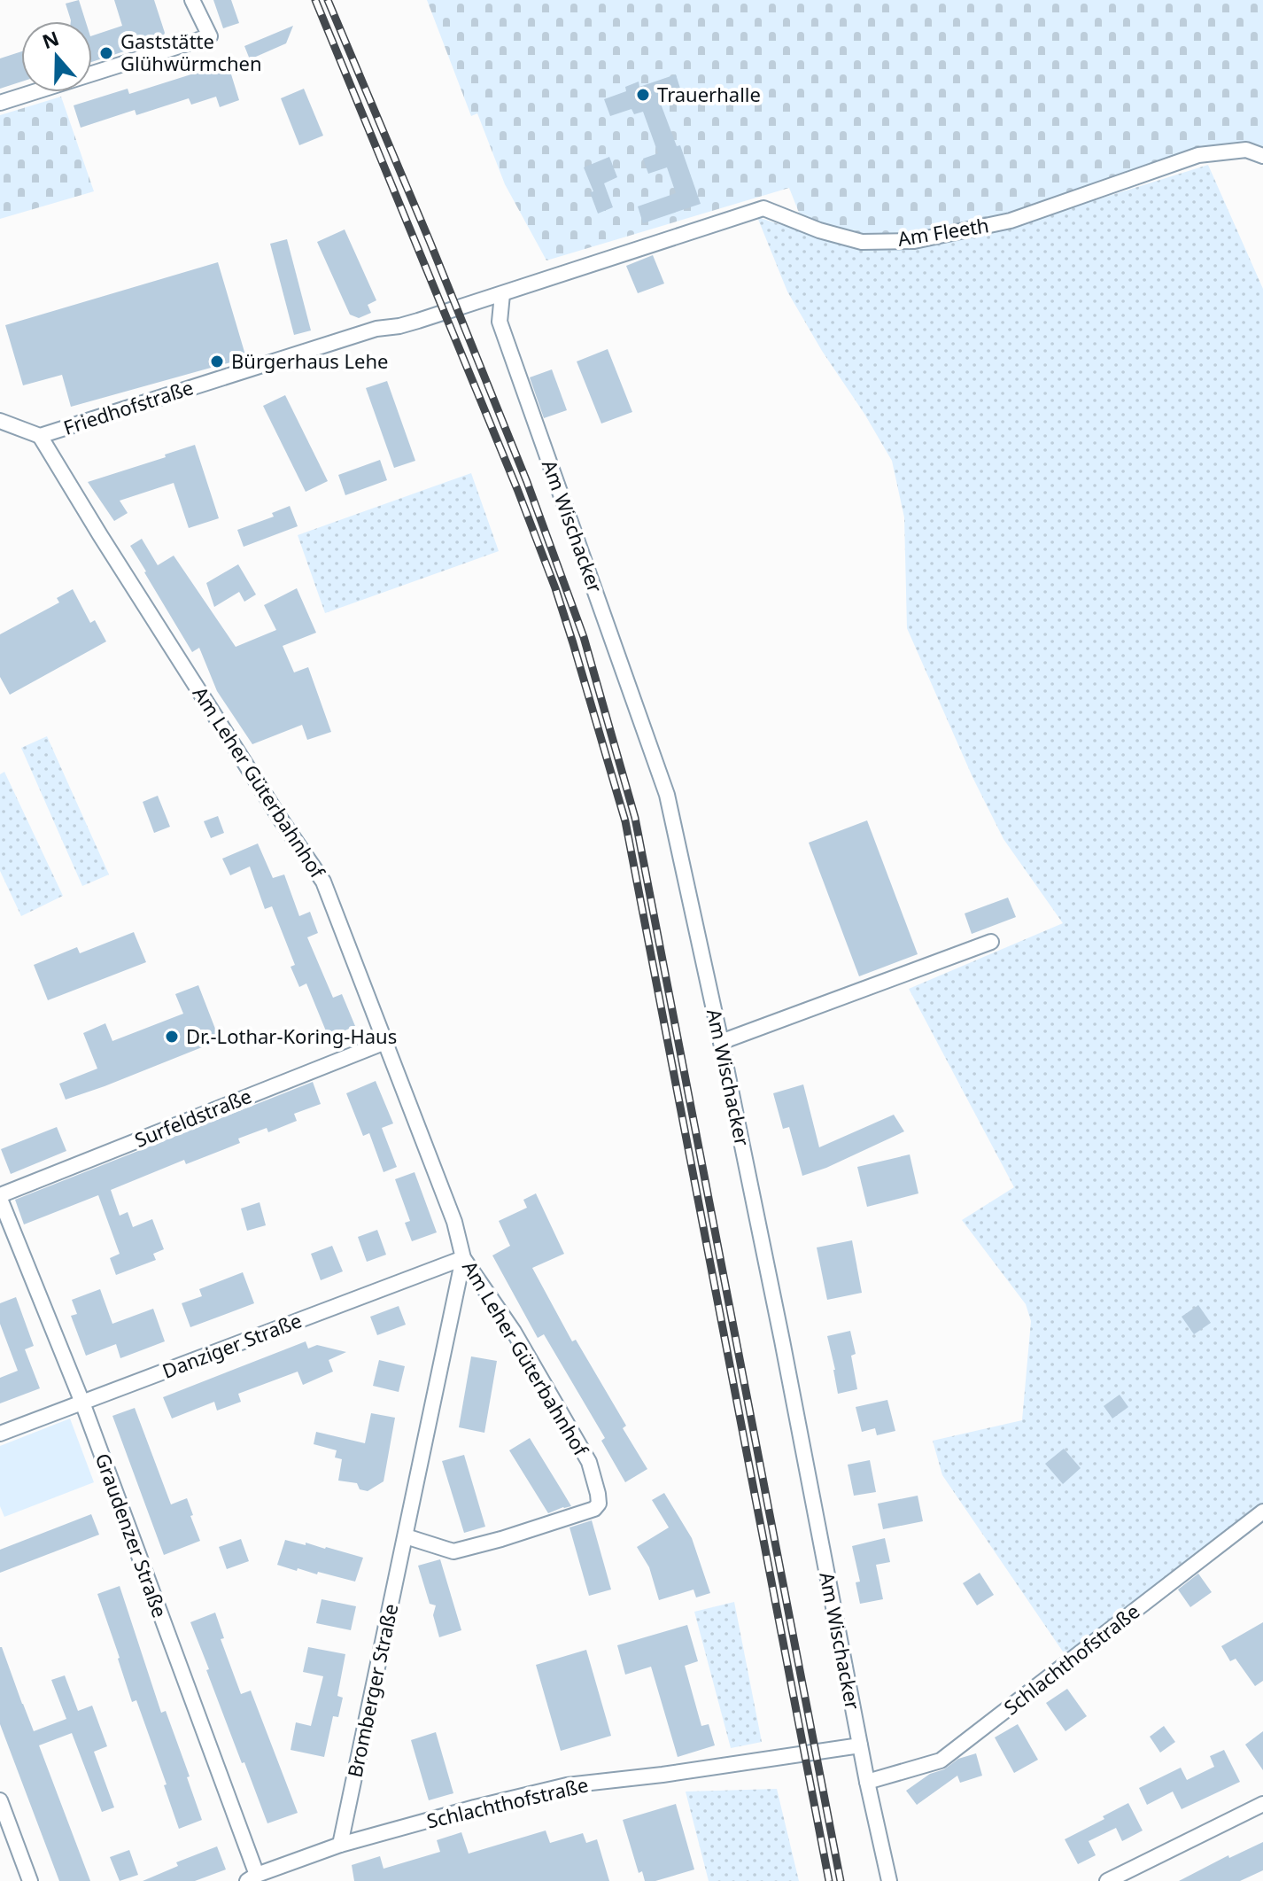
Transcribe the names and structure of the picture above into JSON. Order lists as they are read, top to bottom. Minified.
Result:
{"streets":{"street":["Am Fleeth","Friedhofstraße","Am Wischacker","Am Leher Güterbahnhof","Surfeldstraße","Danziger Straße","Graudenzer Straße","Schlachthofstraße","Bromberger Straße"]},"crossings":[["Am Fleeth","Friedhofstraße"],["Am Fleeth","Am Wischacker"],["Friedhofstraße","Am Wischacker"],["Friedhofstraße","Am Leher Güterbahnhof"],["Am Wischacker","Schlachthofstraße"],["Am Leher Güterbahnhof","Surfeldstraße"],["Am Leher Güterbahnhof","Danziger Straße"],["Am Leher Güterbahnhof","Bromberger Straße"],["Surfeldstraße","Graudenzer Straße"],["Danziger Straße","Graudenzer Straße"],["Danziger Straße","Bromberger Straße"],["Graudenzer Straße","Schlachthofstraße"],["Schlachthofstraße","Bromberger Straße"]],"places":["Gaststätte Glühwürmchen","Trauerhalle","Bürgerhaus Lehe","Dr.-Lothar-Koring-Haus"],"north":"top"}
